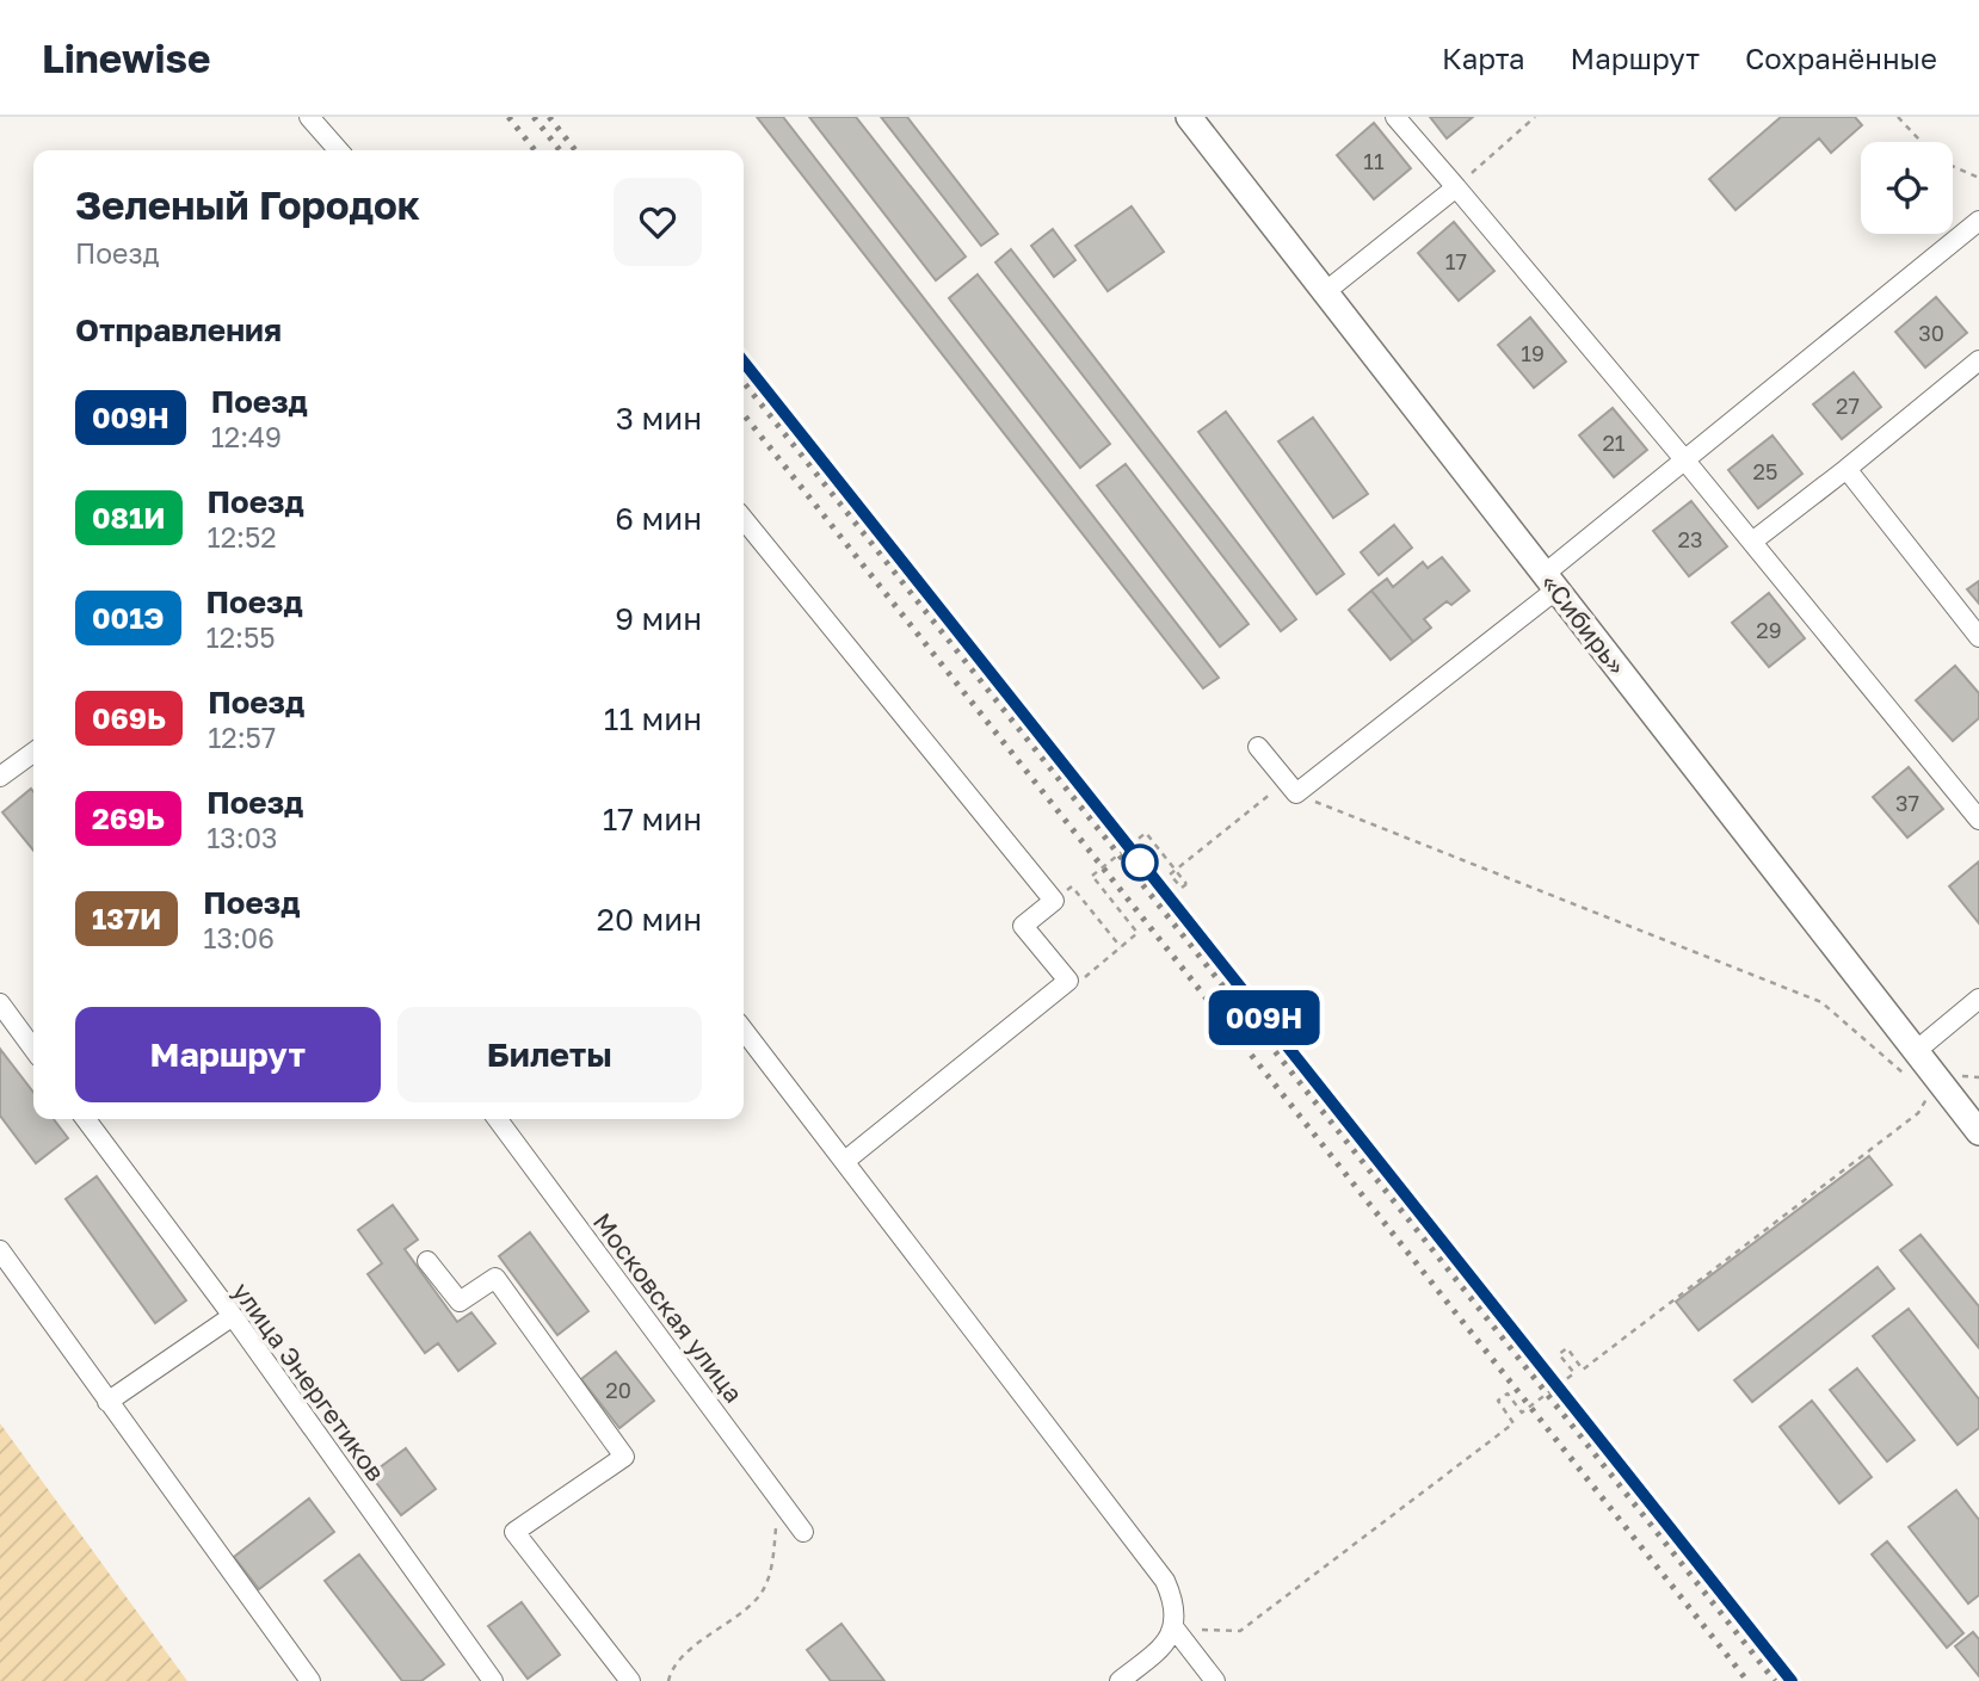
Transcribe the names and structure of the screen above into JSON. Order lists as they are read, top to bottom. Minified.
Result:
{"streets":{"main road":["«Сибирь»"],"street":["Московская улица","улица Энергетиков"]},"house_numbers":["11","17","30","19","27","21","25","23","29","37","20"],"page":{"header":"Linewise","nav":["Карта","Маршрут","Сохранённые"],"on_map":"009Н","heading":[["Зеленый Городок","Поезд"],"Отправления"],"list":[{"mark":"009Н","name":"Поезд","note":"12:49","value":"3 мин"},{"mark":"081И","name":"Поезд","note":"12:52","value":"6 мин"},{"mark":"001Э","name":"Поезд","note":"12:55","value":"9 мин"},{"mark":"069Ь","name":"Поезд","note":"12:57","value":"11 мин"},{"mark":"269Ь","name":"Поезд","note":"13:03","value":"17 мин"},{"mark":"137И","name":"Поезд","note":"13:06","value":"20 мин"}],"buttons":["Маршрут","Билеты"]}}
